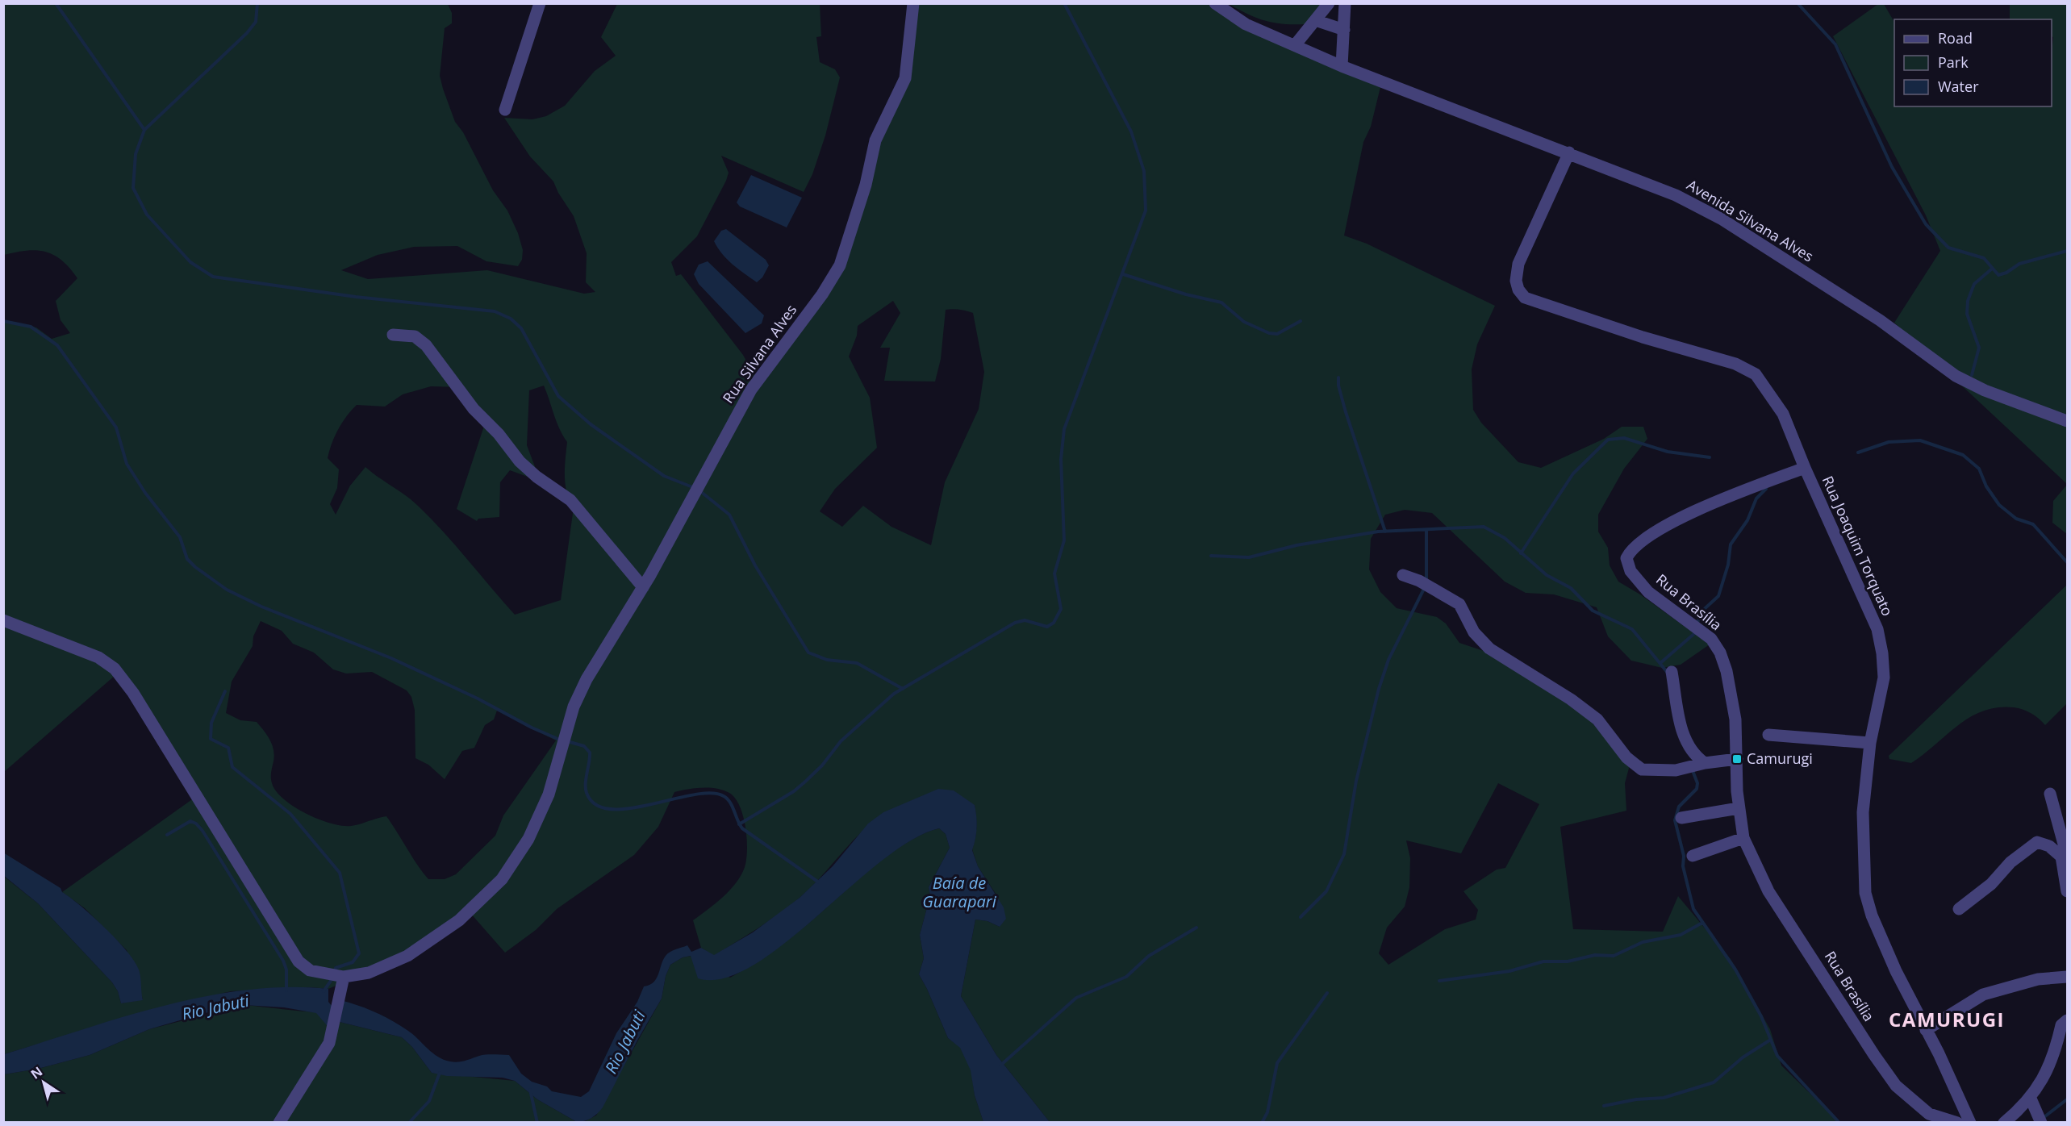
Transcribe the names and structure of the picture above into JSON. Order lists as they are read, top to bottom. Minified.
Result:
{"streets":{"street":["Avenida Silvana Alves","Rua Silvana Alves","Rua Joaquim Torquato","Rua Brasília"]},"crossings":[["Avenida Silvana Alves","Rua Joaquim Torquato"],["Rua Joaquim Torquato","Rua Brasília"]],"districts":["CAMURUGI"],"water":["Baía de Guarapari","Rio Jabuti"],"places":{"transit":["Camurugi"]},"legend":["Road","Park","Water"],"north":"top left"}
